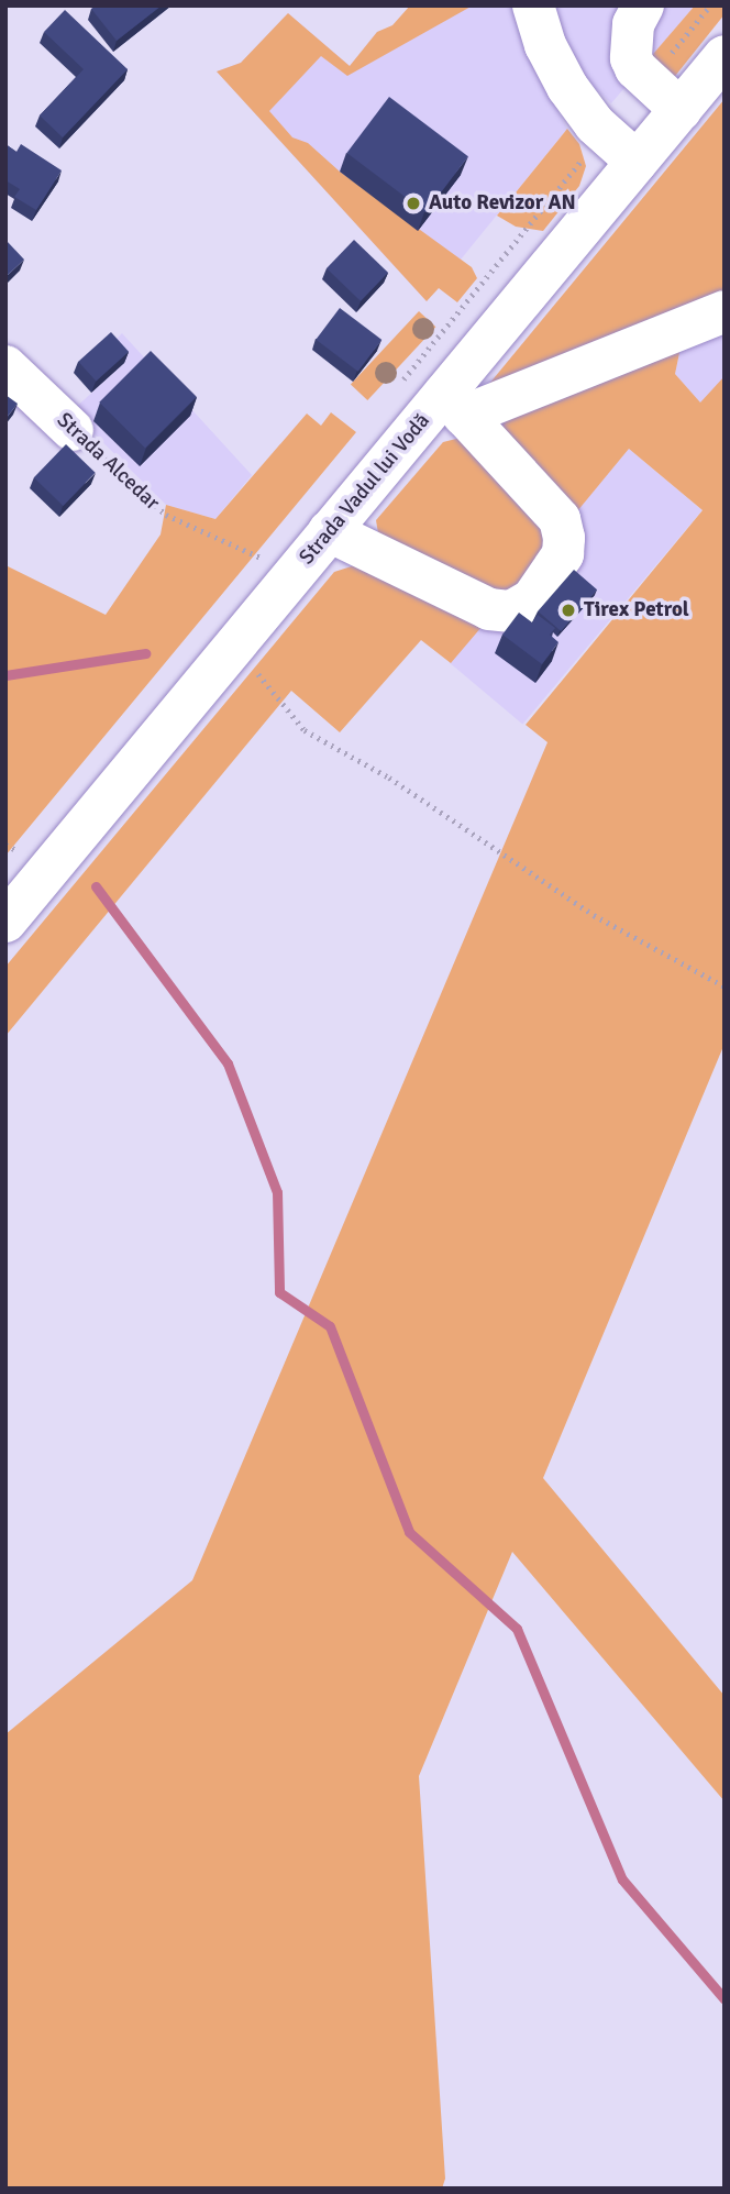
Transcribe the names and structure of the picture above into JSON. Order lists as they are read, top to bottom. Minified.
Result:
{"streets":{"main road":["Strada Alcedar","Strada Vadul lui Vodă"]},"places":["Auto Revizor AN","Tirex Petrol"]}
